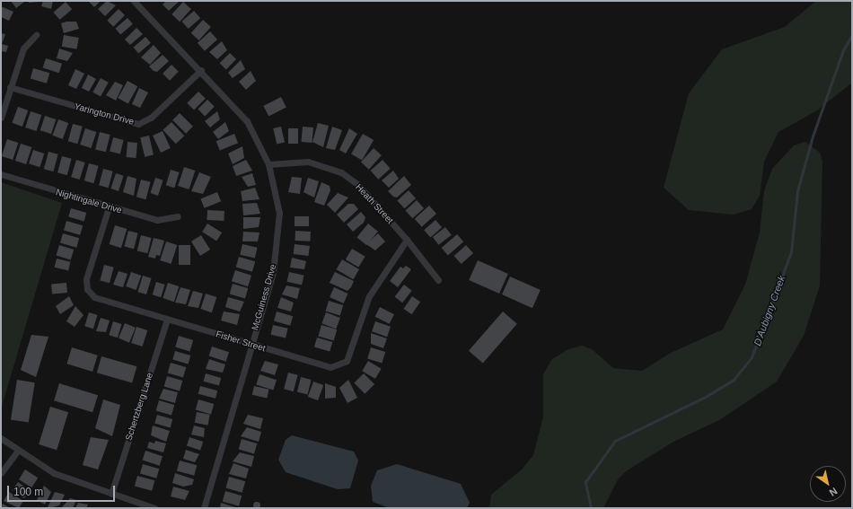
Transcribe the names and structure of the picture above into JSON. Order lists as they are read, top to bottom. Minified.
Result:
{"streets":{"street":["Yarington Drive","Nightingale Drive","Heath Street","McGuiness Drive","Fisher Street","Schertzberg Lane"]},"crossings":[["Yarington Drive","McGuiness Drive"],["Nightingale Drive","Fisher Street"],["Heath Street","McGuiness Drive"],["Heath Street","Fisher Street"],["McGuiness Drive","Fisher Street"],["Fisher Street","Schertzberg Lane"]],"water":["D'Aubigny Creek"],"scale_bar":"100 m","north":"bottom right"}
